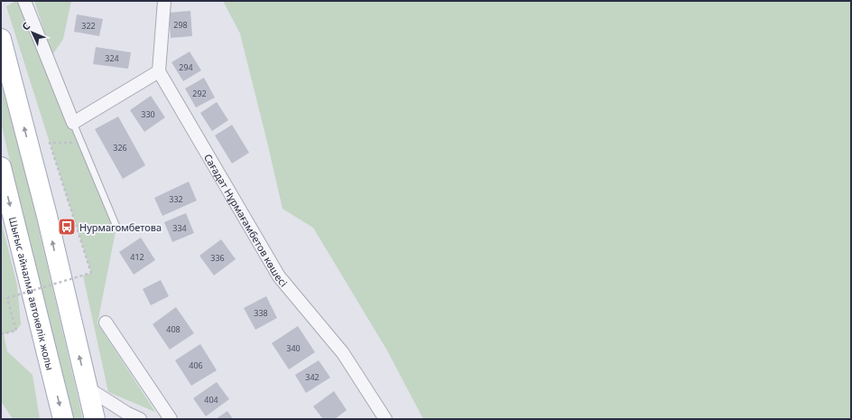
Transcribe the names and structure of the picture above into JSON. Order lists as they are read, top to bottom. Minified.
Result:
{"streets":{"main road":["Шығыс айналма автокөлік жолы"],"street":["Сағадат Нұрмағамбетов көшесі"]},"places":{"bus stop":["Нурмагомбетова"]},"house_numbers":["298","322","324","294","292","330","326","332","334","412","336","338","408","340","406","342","404"],"north":"top left"}
